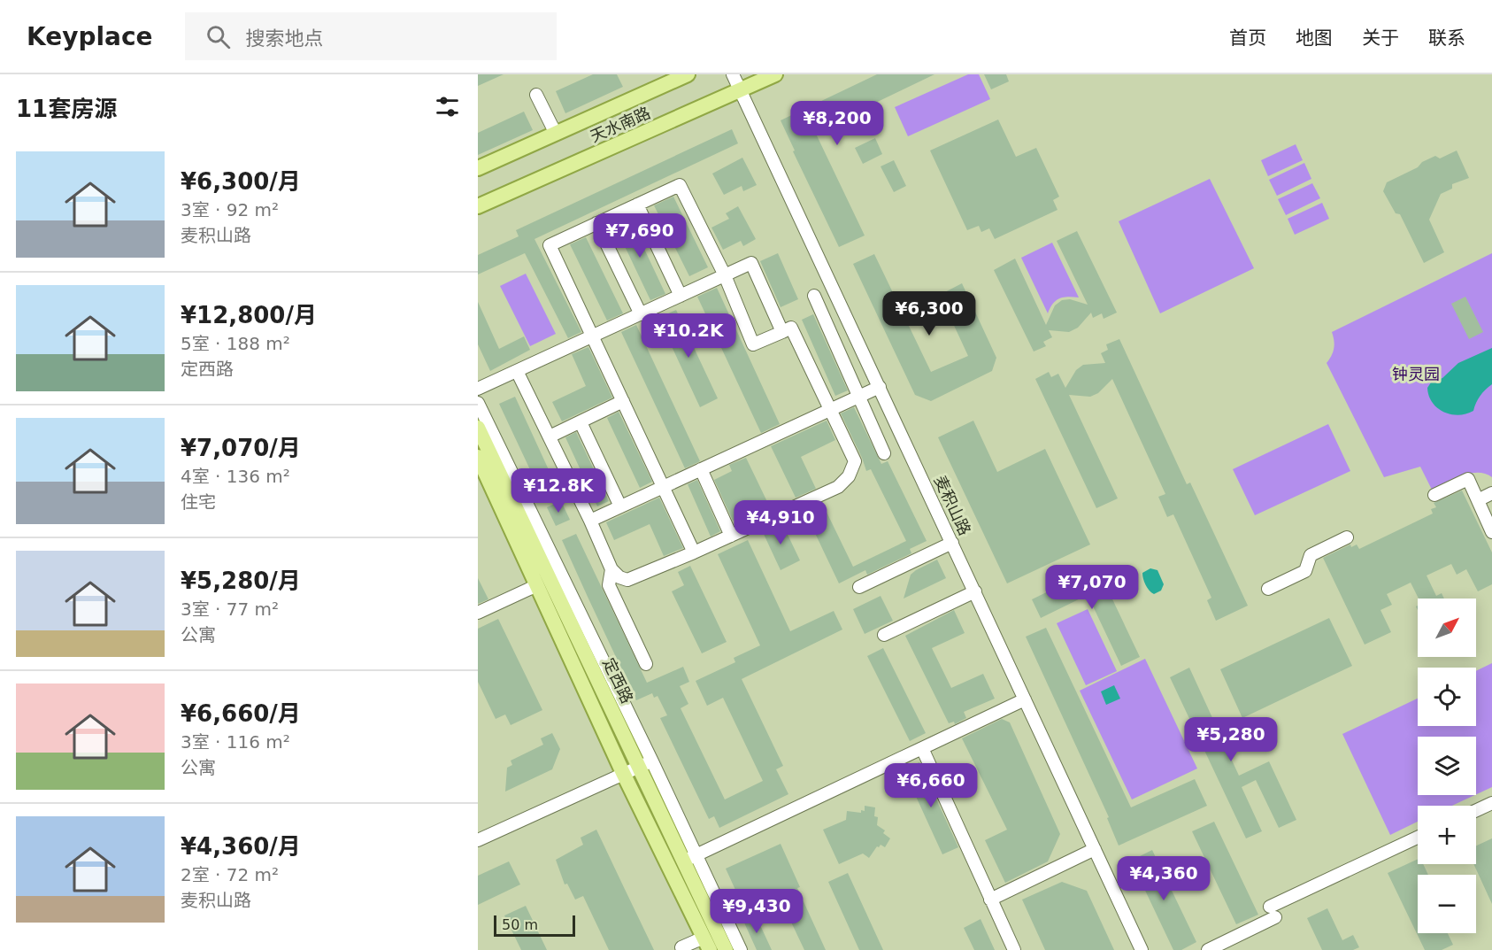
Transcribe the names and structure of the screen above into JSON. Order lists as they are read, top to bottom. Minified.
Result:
{"streets":{"main road":["天水南路","定西路"],"street":["麦积山路"]},"crossings":[["天水南路","麦积山路"]],"parks":["钟灵园"],"scale_bar":"50 m","north":"top right","page":{"header":"Keyplace","search":"搜索地点","nav":["首页","地图","关于","联系"],"heading":"11套房源","price":["¥8,200","¥7,690","¥6,300","¥10.2K","¥12.8K","¥4,910","¥7,070","¥5,280","¥6,660","¥4,360","¥9,430"],"list":[{"name":"¥6,300/月","note":"3室 · 92 m² · 麦积山路"},{"name":"¥12,800/月","note":"5室 · 188 m² · 定西路"},{"name":"¥7,070/月","note":"4室 · 136 m² · 住宅"},{"name":"¥5,280/月","note":"3室 · 77 m² · 公寓"},{"name":"¥6,660/月","note":"3室 · 116 m² · 公寓"},{"name":"¥4,360/月","note":"2室 · 72 m² · 麦积山路"}],"map_buttons":["+","−"],"scale":"50 m"}}
